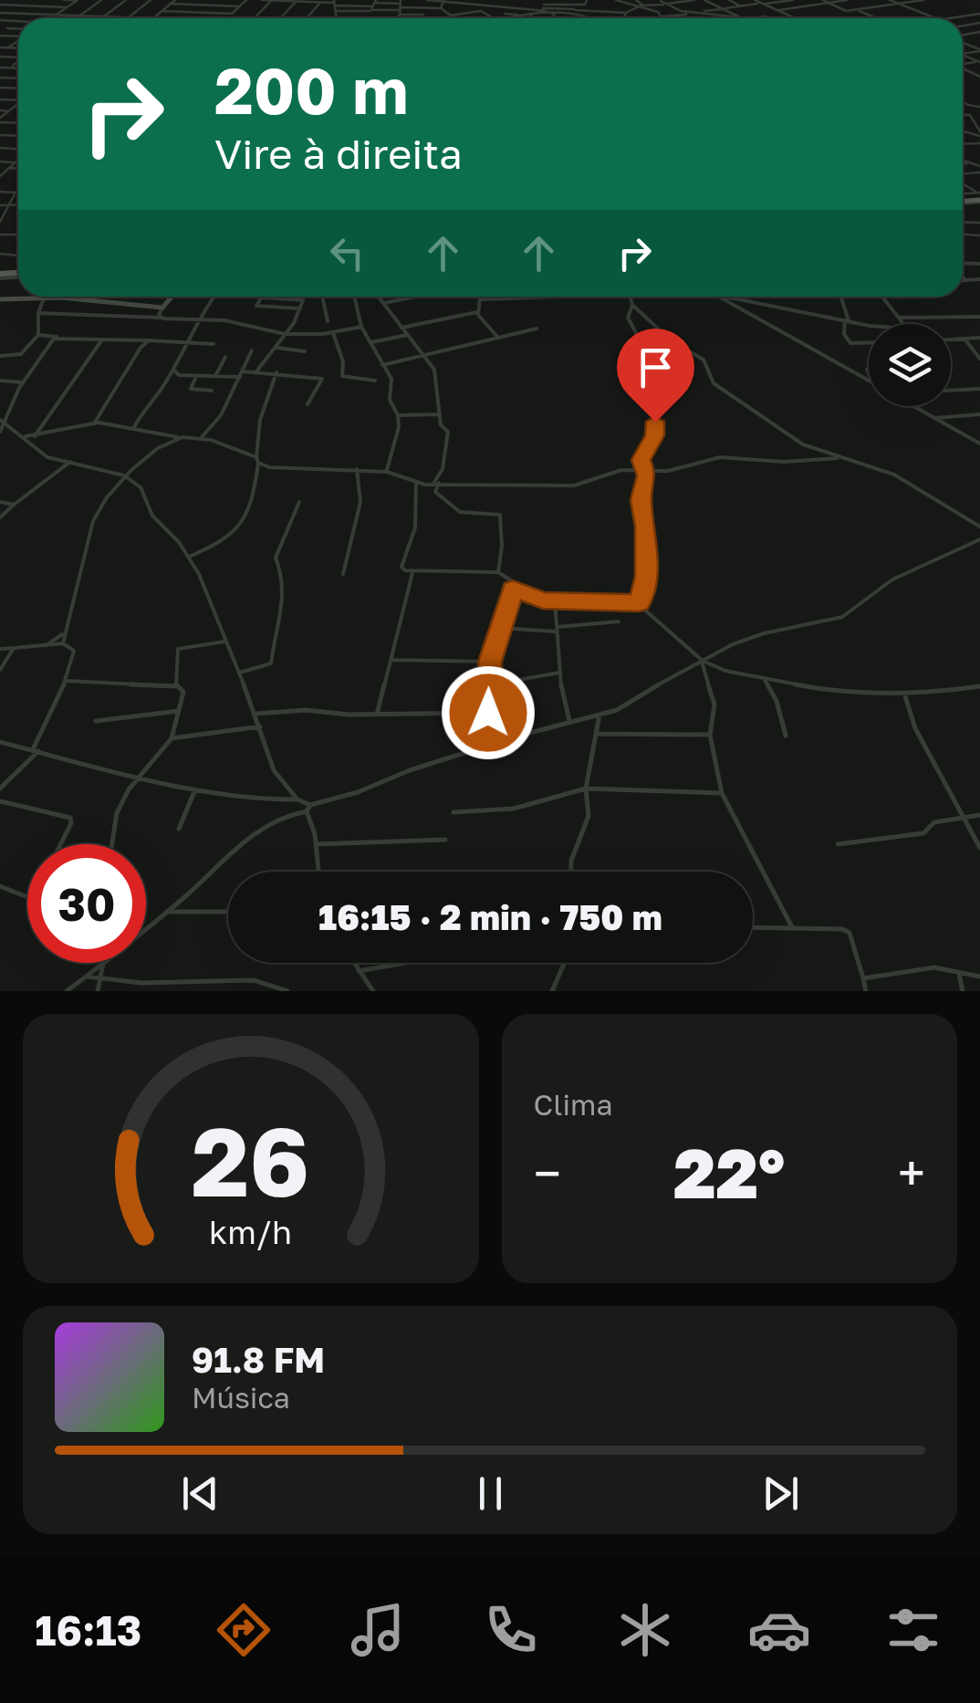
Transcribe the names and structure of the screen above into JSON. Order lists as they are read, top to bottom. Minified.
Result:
{"page":{"turn":["200 m","Vire à direita"],"limit":"30","trip":"16:15 · 2 min · 750 m","tile":"Clima","heat":["−","22°","+"],"song":["91.8 FM","Música"],"tabs":"16:13","gauge":["26","km/h"]}}
